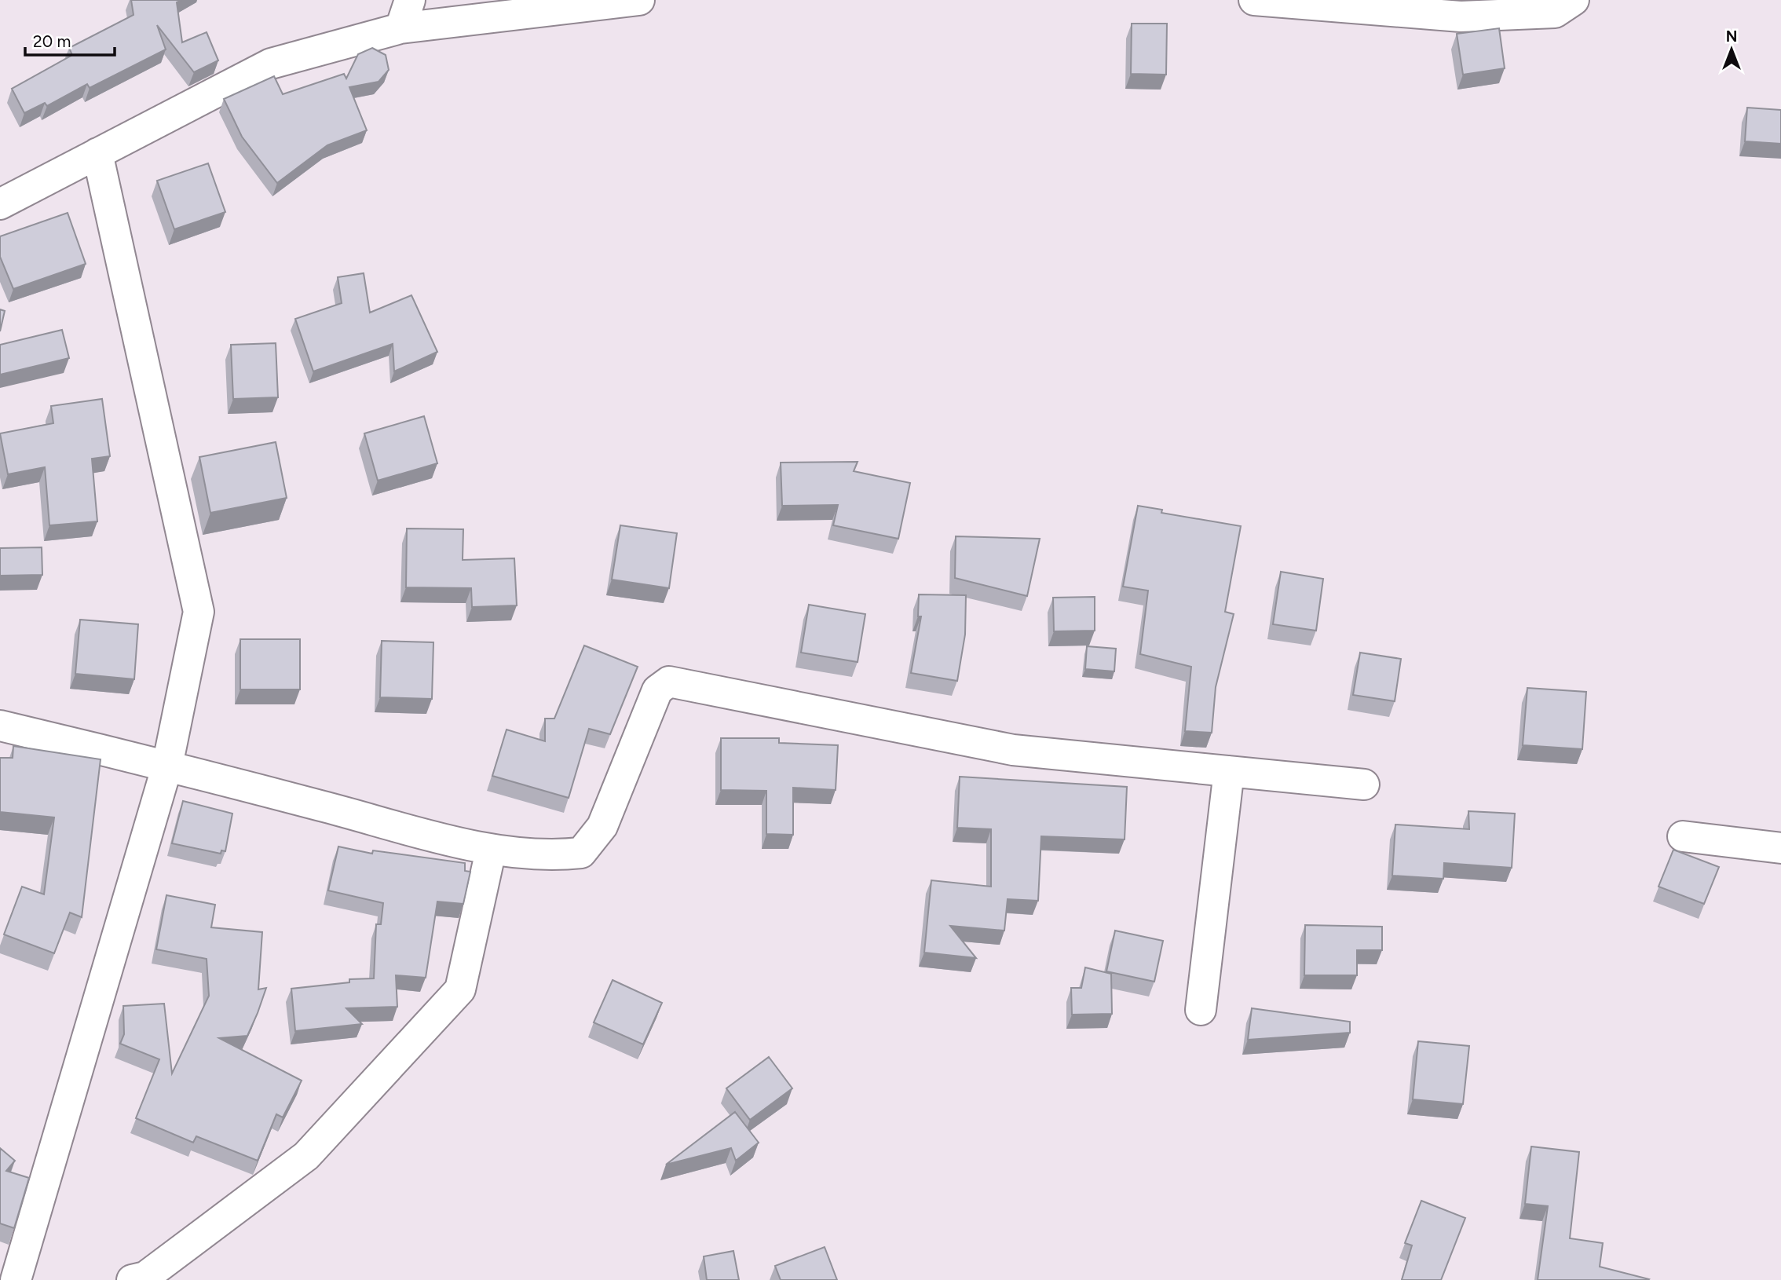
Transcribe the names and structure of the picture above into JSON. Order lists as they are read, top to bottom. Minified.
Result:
{"scale_bar":"20 m","north":"top"}
